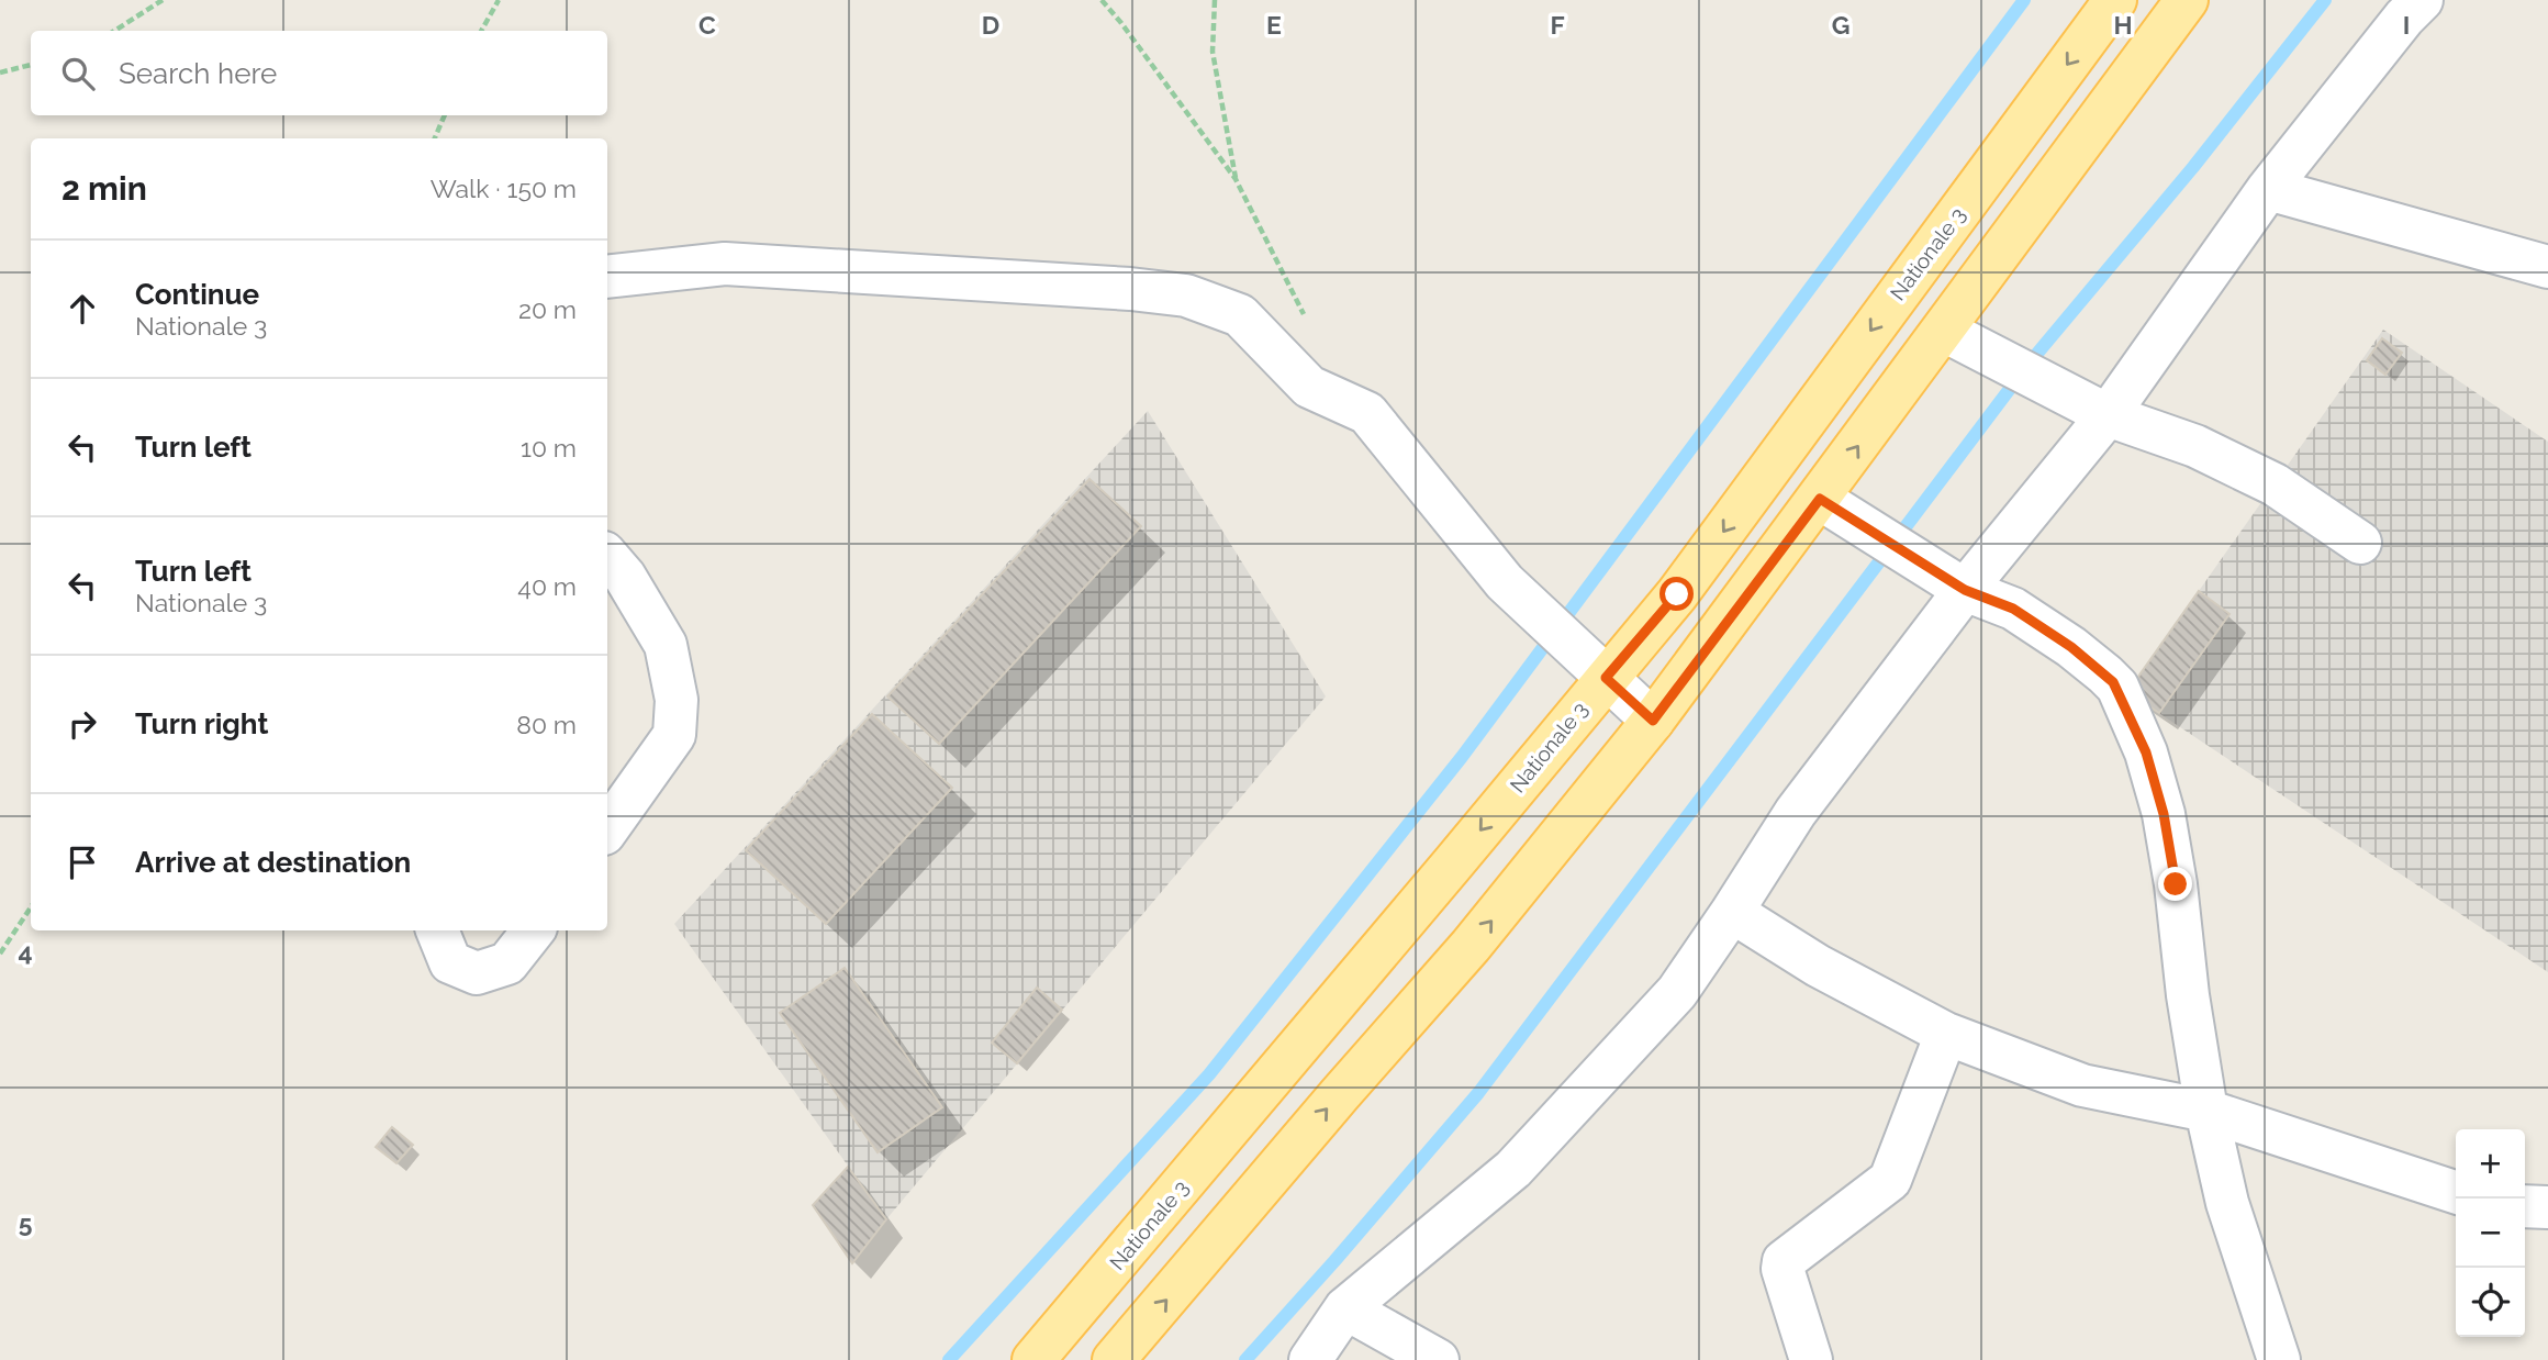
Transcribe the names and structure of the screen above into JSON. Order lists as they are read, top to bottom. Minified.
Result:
{"streets":{"main road":["Nationale 3"]},"page":{"search":"Search here","heading":["2 min","Walk · 150 m"],"list":[["Continue","Nationale 3","20 m"],["Turn left","10 m"],["Turn left","Nationale 3","40 m"],["Turn right","80 m"],"Arrive at destination"],"map_buttons":["+","−"]},"grid":{"columns":["C","D","E","F","G","H","I"],"rows":["4","5"]}}
